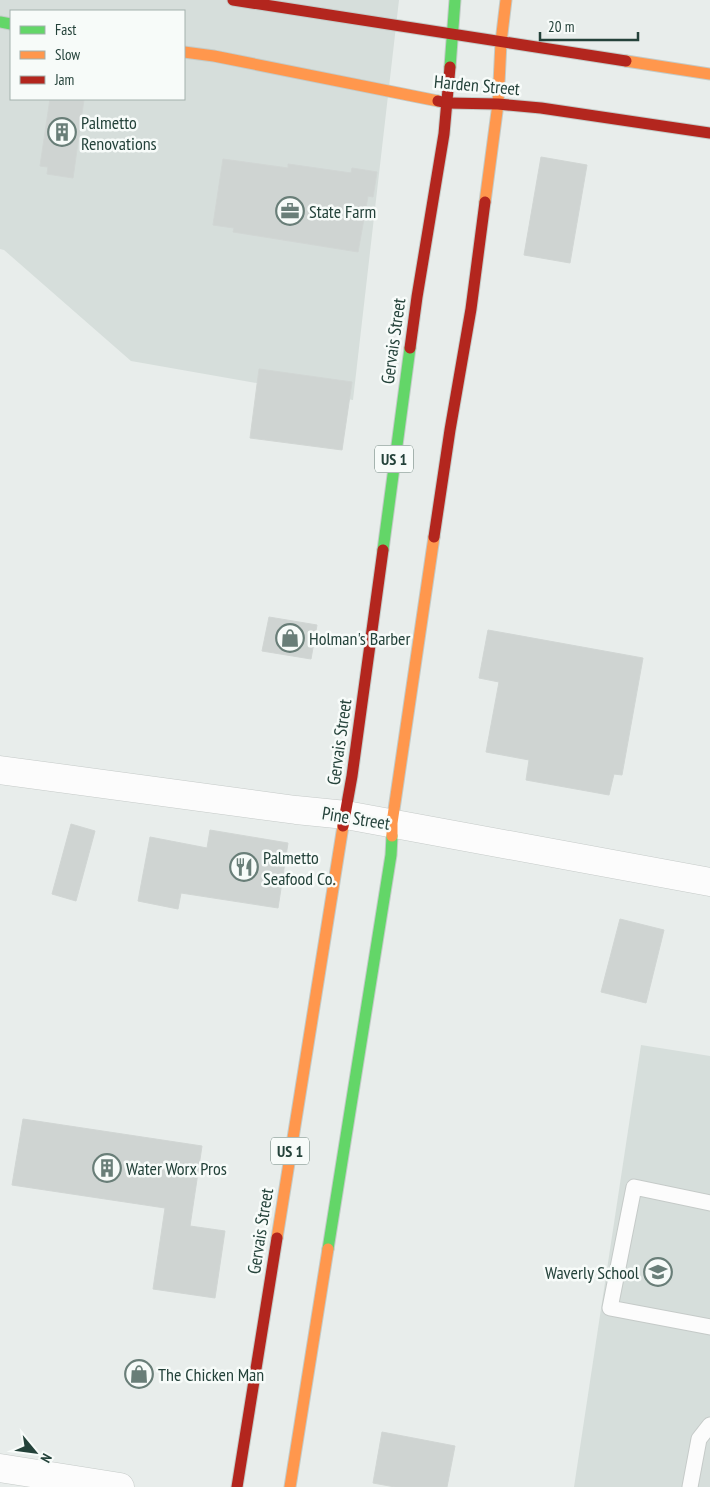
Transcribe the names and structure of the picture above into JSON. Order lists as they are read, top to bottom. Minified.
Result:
{"streets":{"main road":["Harden Street","Gervais Street","US 1"],"street":["Pine Street"]},"crossings":[["Harden Street","Gervais Street"],["Gervais Street","Pine Street"]],"places":{"building":["Palmetto Renovations","Water Worx Pros"],"office":["State Farm"],"shop":["Holman's Barber","The Chicken Man"],"restaurant":["Palmetto Seafood Co."],"school or university":["Waverly School"]},"legend":["Fast","Slow","Jam"],"scale_bar":"20 m","north":"bottom right"}
